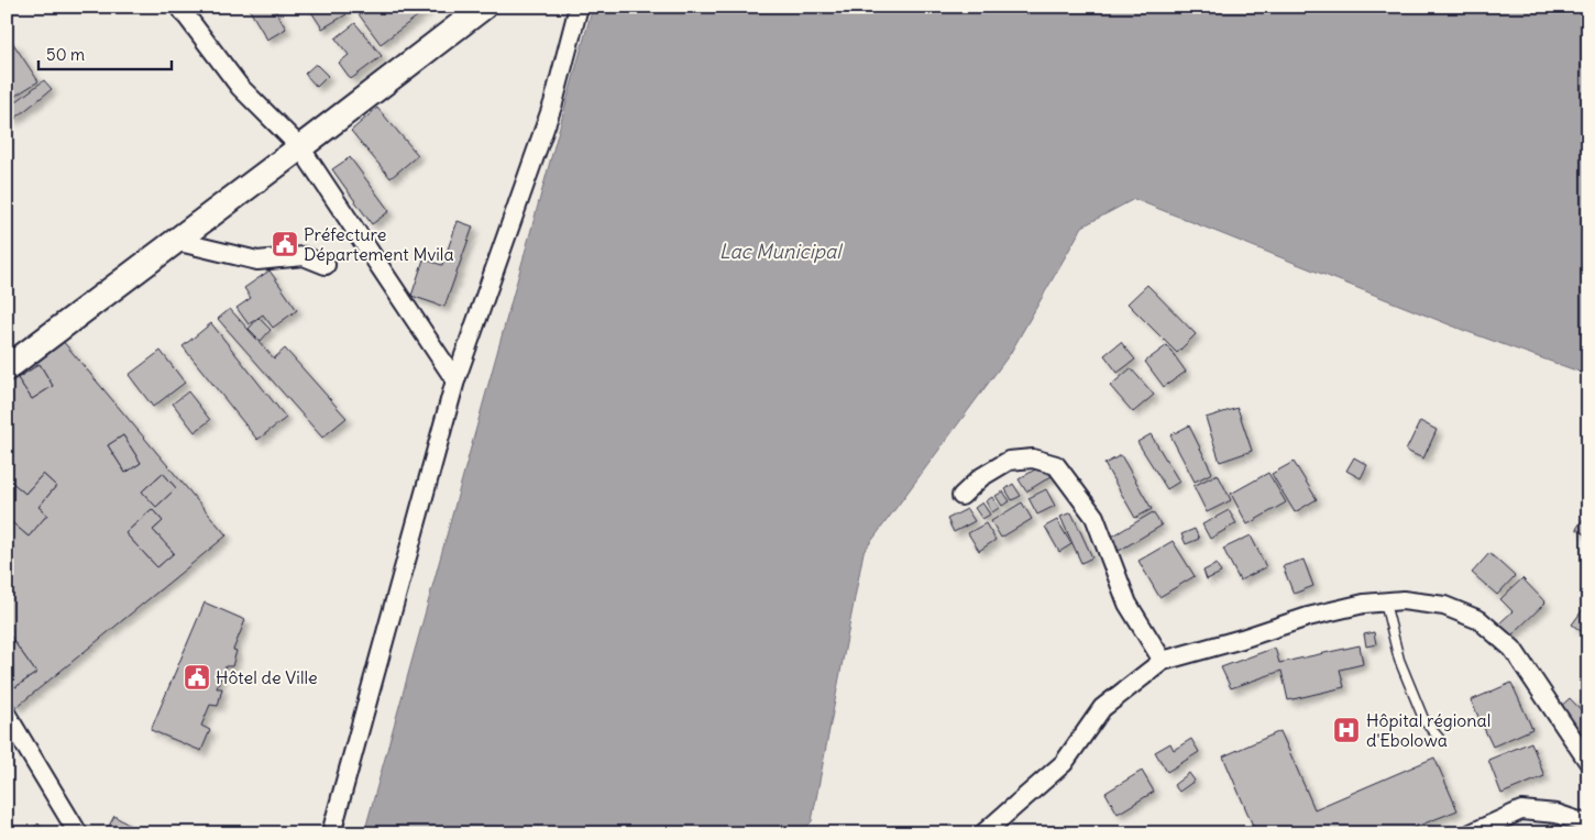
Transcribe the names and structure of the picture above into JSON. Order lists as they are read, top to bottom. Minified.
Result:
{"water":["Lac Municipal"],"places":{"public building":["Préfecture Département Mvila","Hôtel de Ville"],"hospital":["Hôpital régional d'Ebolowa"]},"scale_bar":"50 m"}
